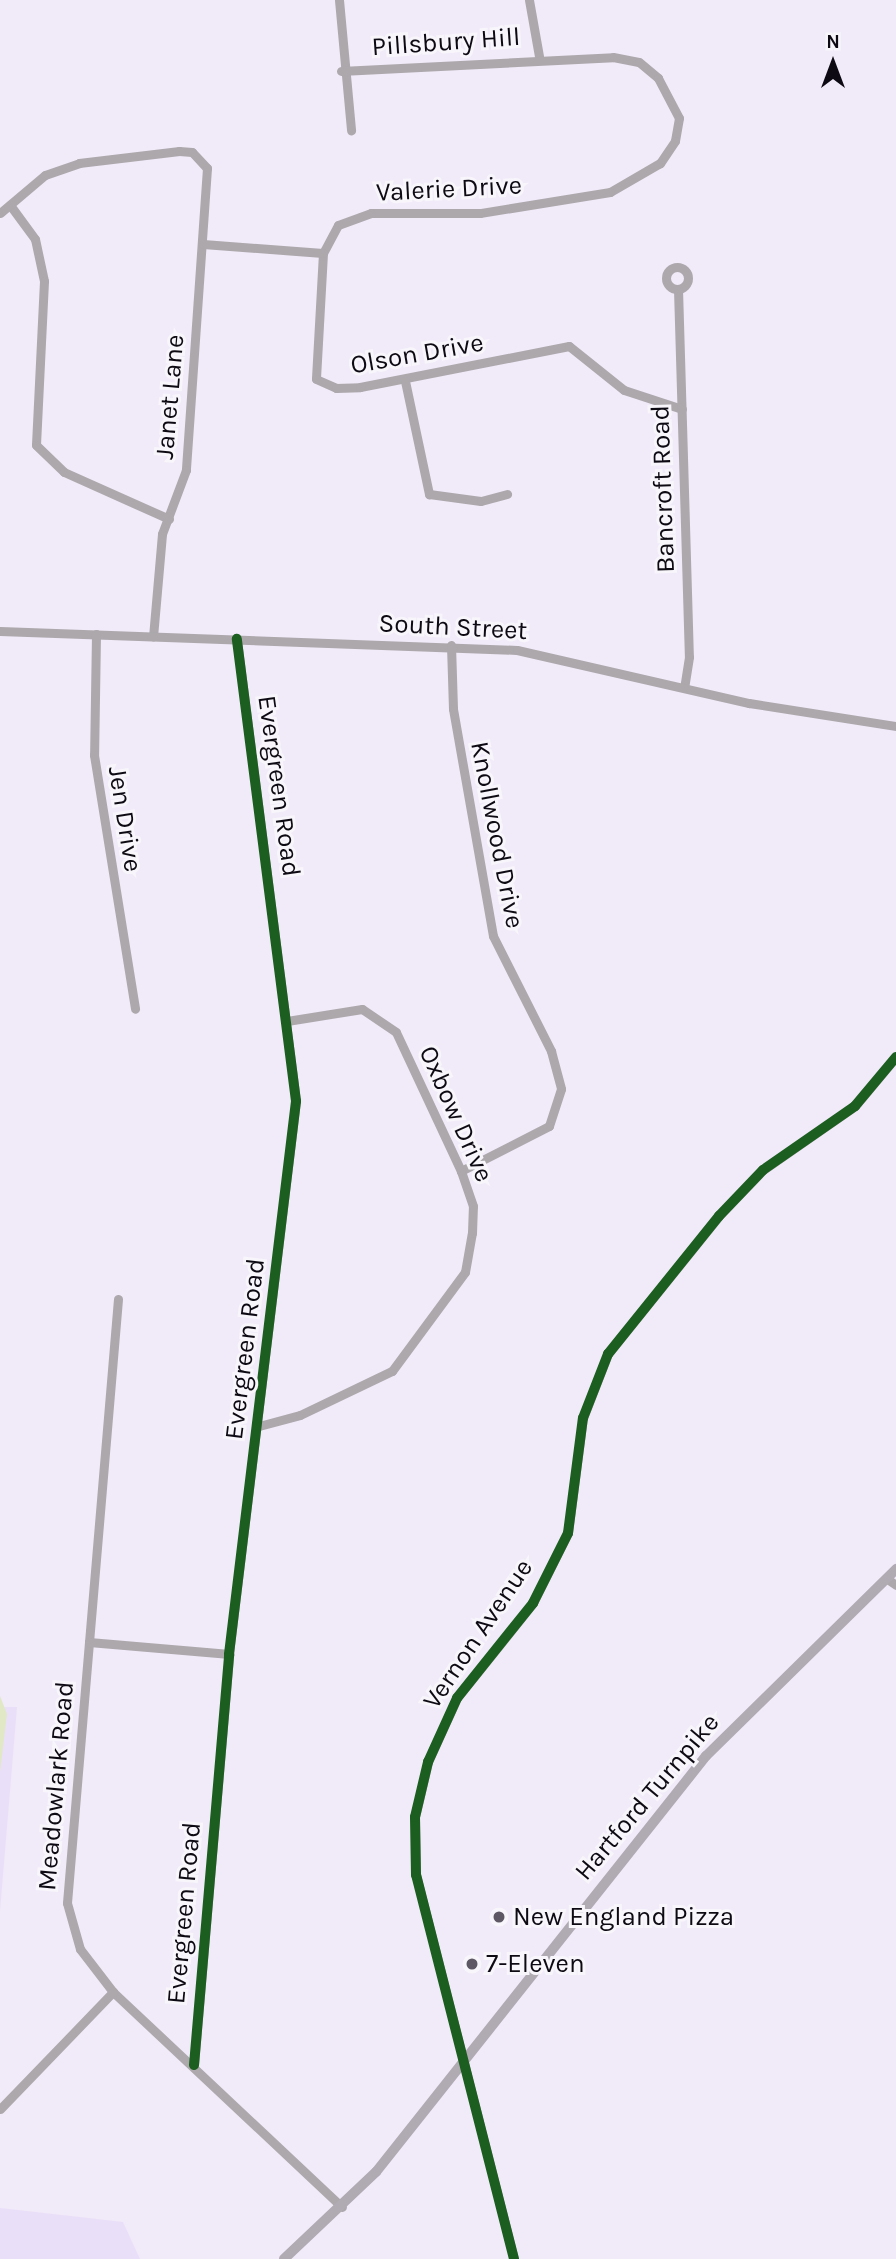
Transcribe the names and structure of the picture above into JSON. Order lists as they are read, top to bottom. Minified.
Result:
{"streets":{"main road":["Hartford Turnpike"],"street":["Pillsbury Hill","Valerie Drive","Olson Drive","Janet Lane","Bancroft Road","South Street","Evergreen Road","Jen Drive","Knollwood Drive","Oxbow Drive","Vernon Avenue","Meadowlark Road"]},"crossings":[["Pillsbury Hill","Valerie Drive"],["Valerie Drive","Olson Drive"],["Olson Drive","Bancroft Road"],["Janet Lane","South Street"],["Bancroft Road","South Street"],["South Street","Evergreen Road"],["South Street","Jen Drive"],["South Street","Knollwood Drive"],["Evergreen Road","Oxbow Drive"],["Evergreen Road","Meadowlark Road"],["Knollwood Drive","Oxbow Drive"],["Vernon Avenue","Hartford Turnpike"],["Meadowlark Road","Hartford Turnpike"]],"places":["New England Pizza","7-Eleven"],"north":"top"}
